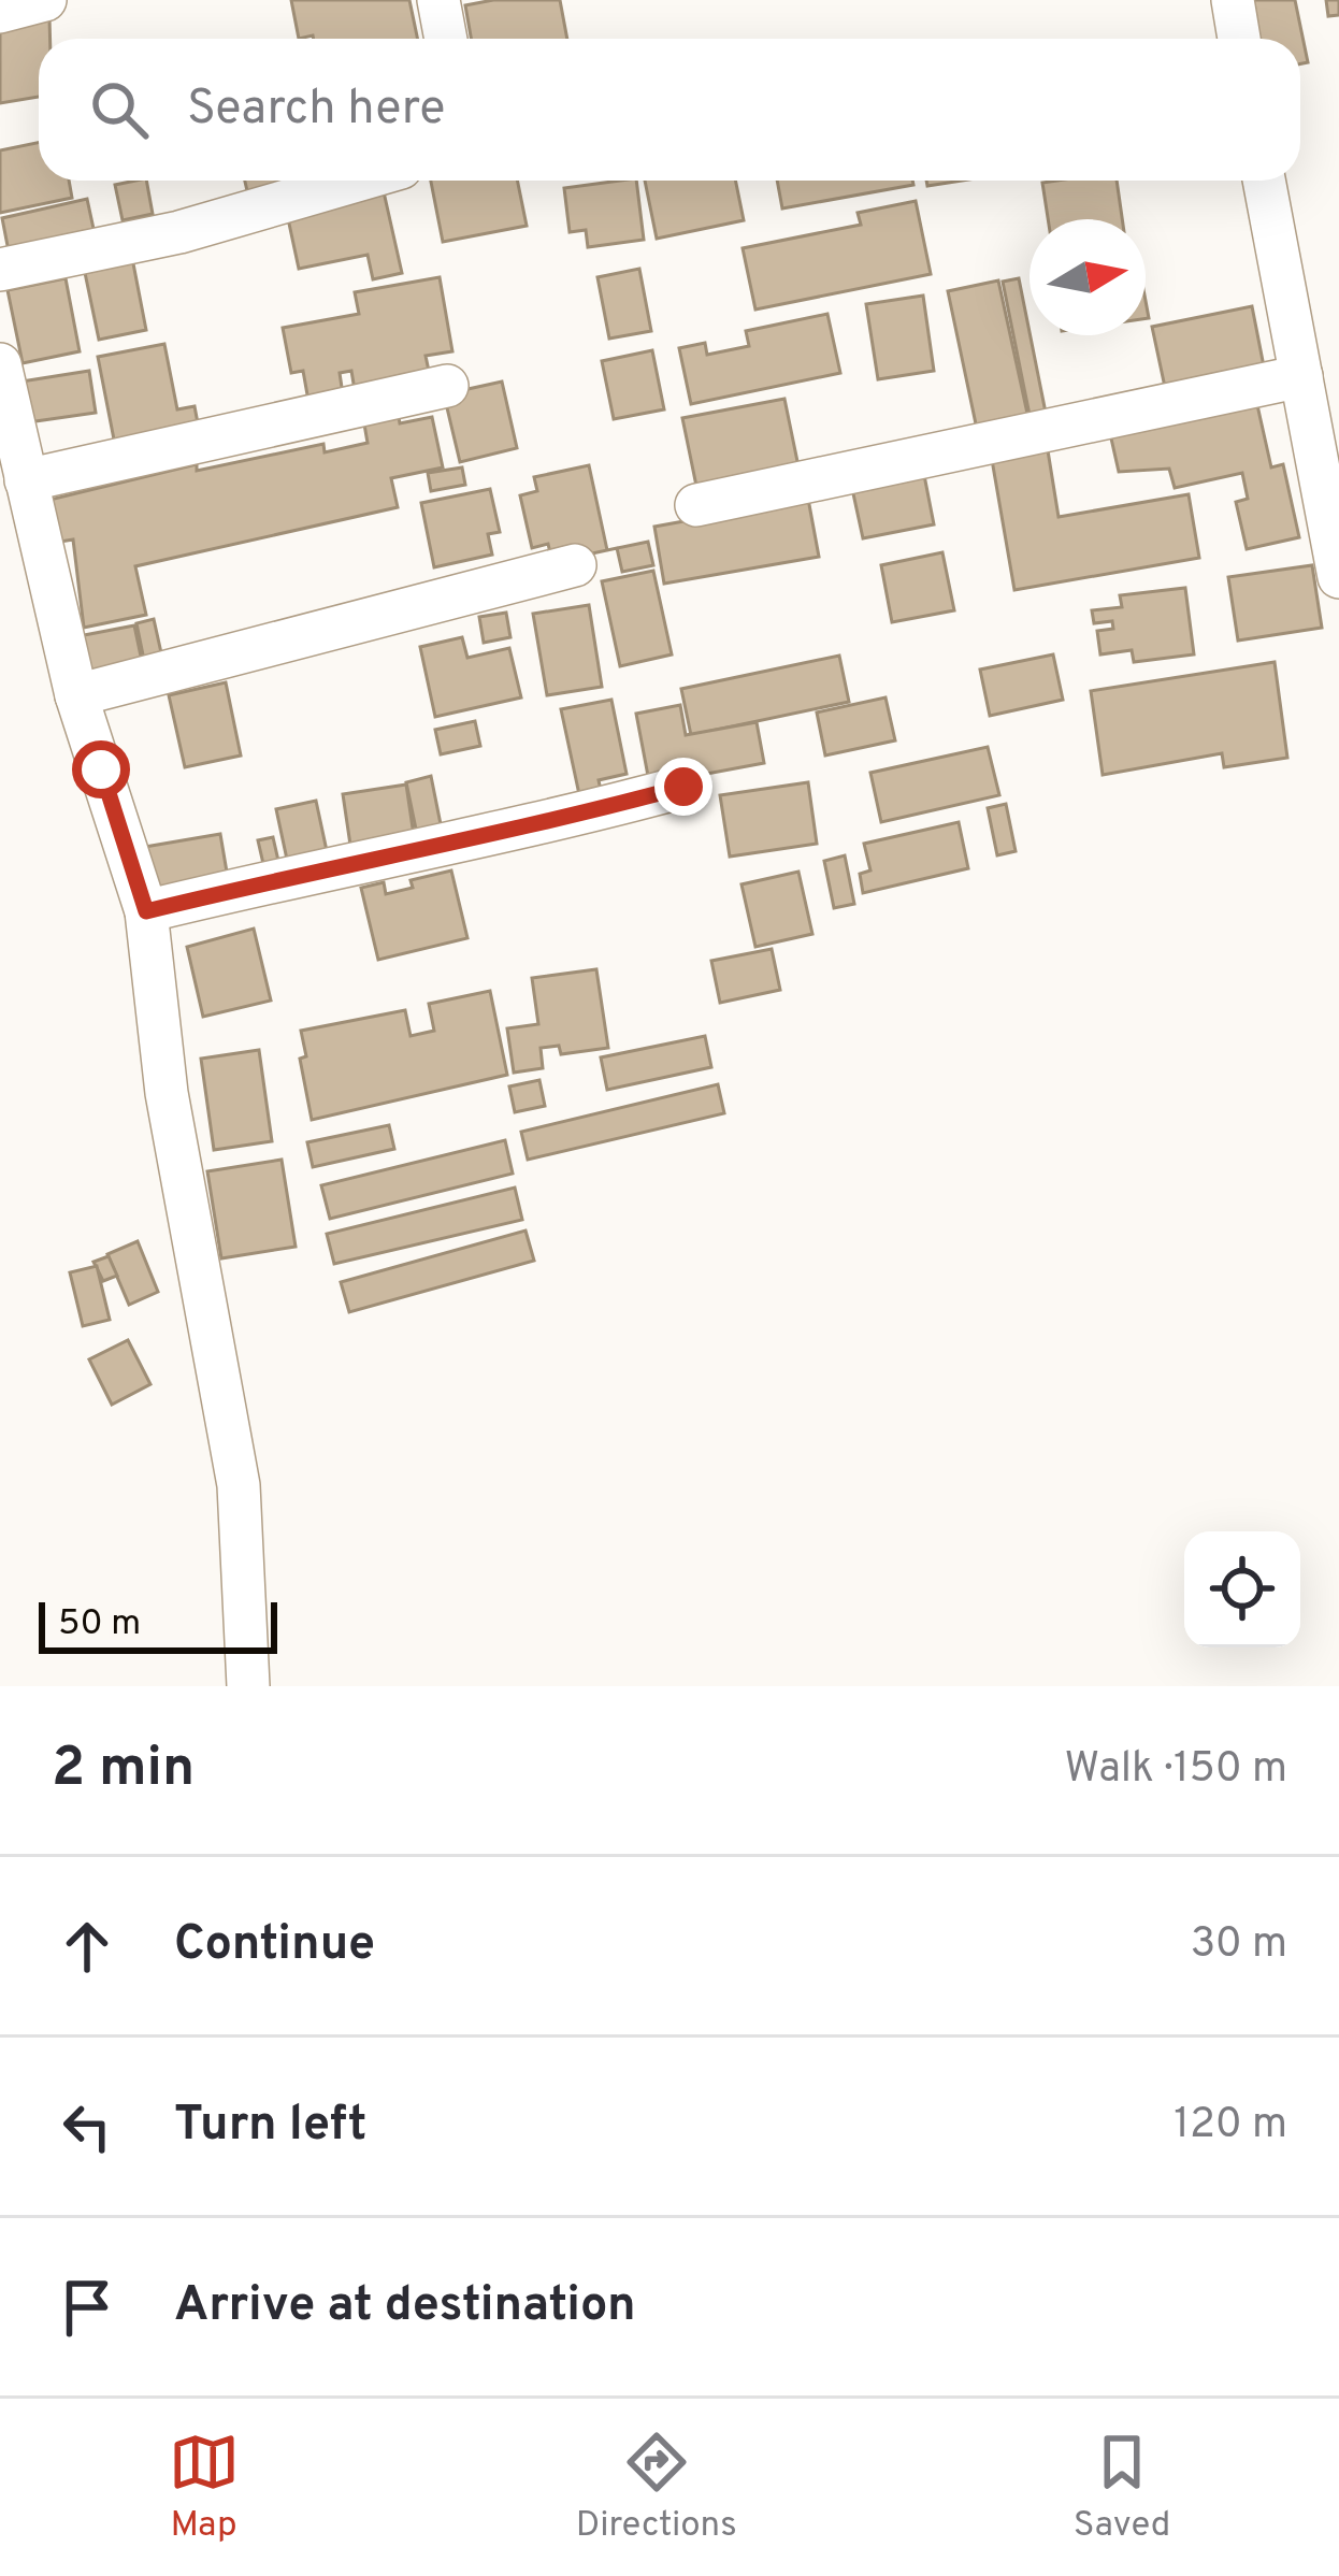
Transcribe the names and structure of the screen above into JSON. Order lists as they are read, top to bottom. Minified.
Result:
{"scale_bar":"50 m","north":"right","page":{"search":"Search here","scale":"50 m","heading":["2 min","Walk · 150 m"],"list":[["Continue","30 m"],["Turn left","120 m"],"Arrive at destination"],"nav":["Map","Directions","Saved"]}}
